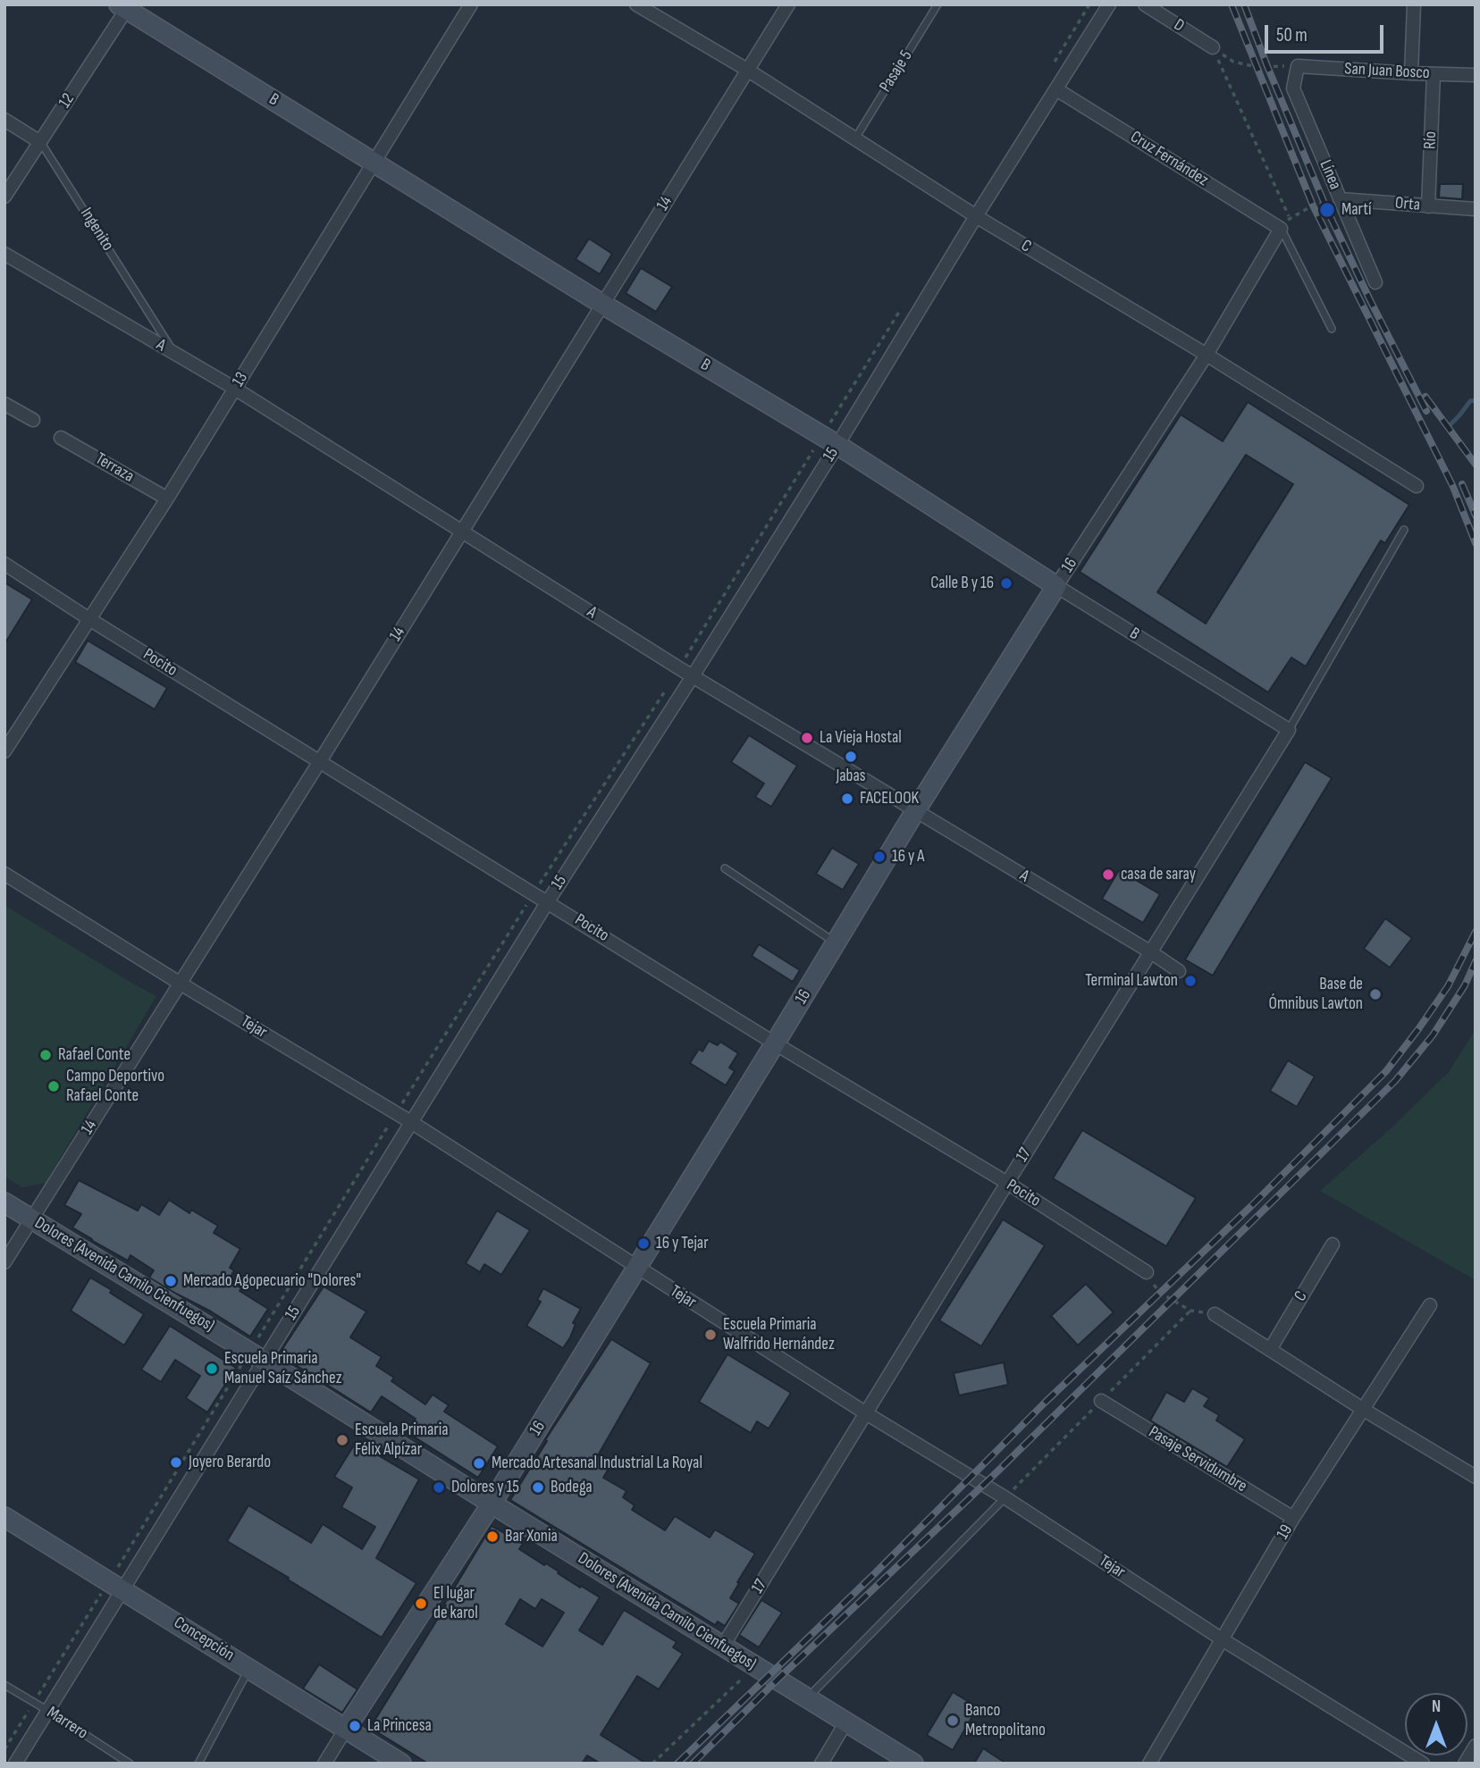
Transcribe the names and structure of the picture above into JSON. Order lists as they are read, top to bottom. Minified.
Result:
{"streets":{"street":["D","San Juan Bosco","B","12","Río","Cruz Fernández","Línea","14","Orta","Ingenito","C","A","13","15","Terraza","16","Pocito","Tejar","17","Dolores (Avenida Camilo Cienfuegos)","Pasaje Servidumbre","19","Concepción"],"lane":["Pasaje 5","Marrero"]},"crossings":[["Pasaje 5","C"],["San Juan Bosco","Río"],["San Juan Bosco","Línea"],["B","12"],["B","14"],["B","13"],["B","15"],["B","16"],["B","17"],["12","Ingenito"],["Río","Orta"],["Cruz Fernández","15"],["Cruz Fernández","16"],["Línea","Orta"],["14","C"],["14","A"],["14","Pocito"],["14","Tejar"],["14","Dolores (Avenida Camilo Cienfuegos)"],["Ingenito","A"],["C","15"],["C","16"],["A","13"],["A","15"],["A","16"],["A","17"],["13","Terraza"],["13","Pocito"],["15","Pocito"],["15","Tejar"],["15","Dolores (Avenida Camilo Cienfuegos)"],["15","Concepción"],["15","Marrero"],["16","Pocito"],["16","Tejar"],["16","Dolores (Avenida Camilo Cienfuegos)"],["16","Concepción"],["Pocito","17"],["Tejar","17"],["Tejar","19"],["17","Dolores (Avenida Camilo Cienfuegos)"],["Pasaje Servidumbre","19"]],"places":["Martí","Calle B y 16","La Vieja Hostal","Jabas","FACELOOK","16 y A","casa de saray","Terminal Lawton","Base de Ómnibus Lawton","Rafael Conte","Campo Deportivo Rafael Conte","16 y Tejar","Mercado Agopecuario \"Dolores\"","Escuela Primaria Walfrido Hernández","Escuela Primaria Manuel Saíz Sánchez","Escuela Primaria Félix Alpízar","Joyero Berardo","Mercado Artesanal Industrial La Royal","Dolores y 15","Bodega","Bar Xonia","El lugar de karol","Banco Metropolitano","La Princesa"],"scale_bar":"50 m","north":"top"}
